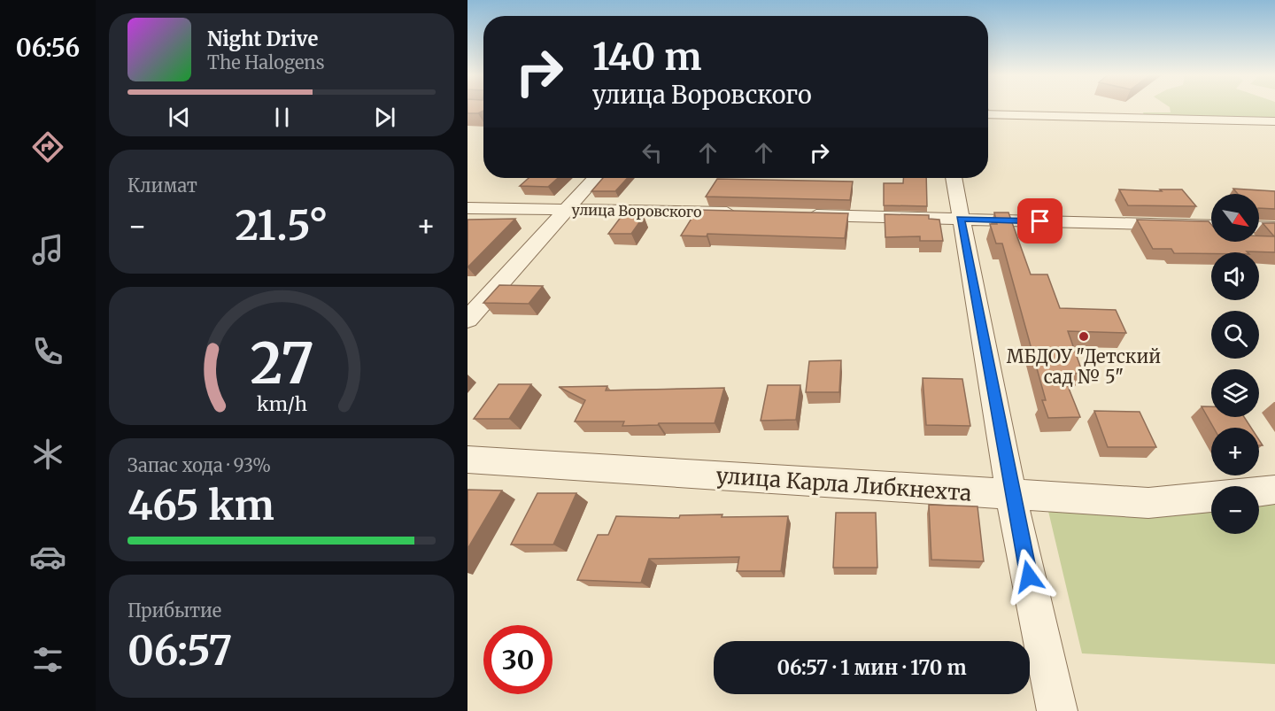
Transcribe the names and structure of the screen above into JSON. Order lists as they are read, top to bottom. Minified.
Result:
{"streets":{"street":["улица Воровского","улица Карла Либкнехта"]},"places":["МБДОУ \"Детский сад № 5\""],"north":"bottom right","page":{"tabs":"06:56","turn":["140 m","улица Воровского"],"song":["Night Drive","The Halogens"],"tile":["Климат",["Запас хода · 93%","465 km"],["Прибытие","06:57"]],"map_buttons":["+","−"],"heat":["−","21.5°","+"],"limit":"30","trip":"06:57 · 1 мин · 170 m","gauge":["27","km/h"]}}
